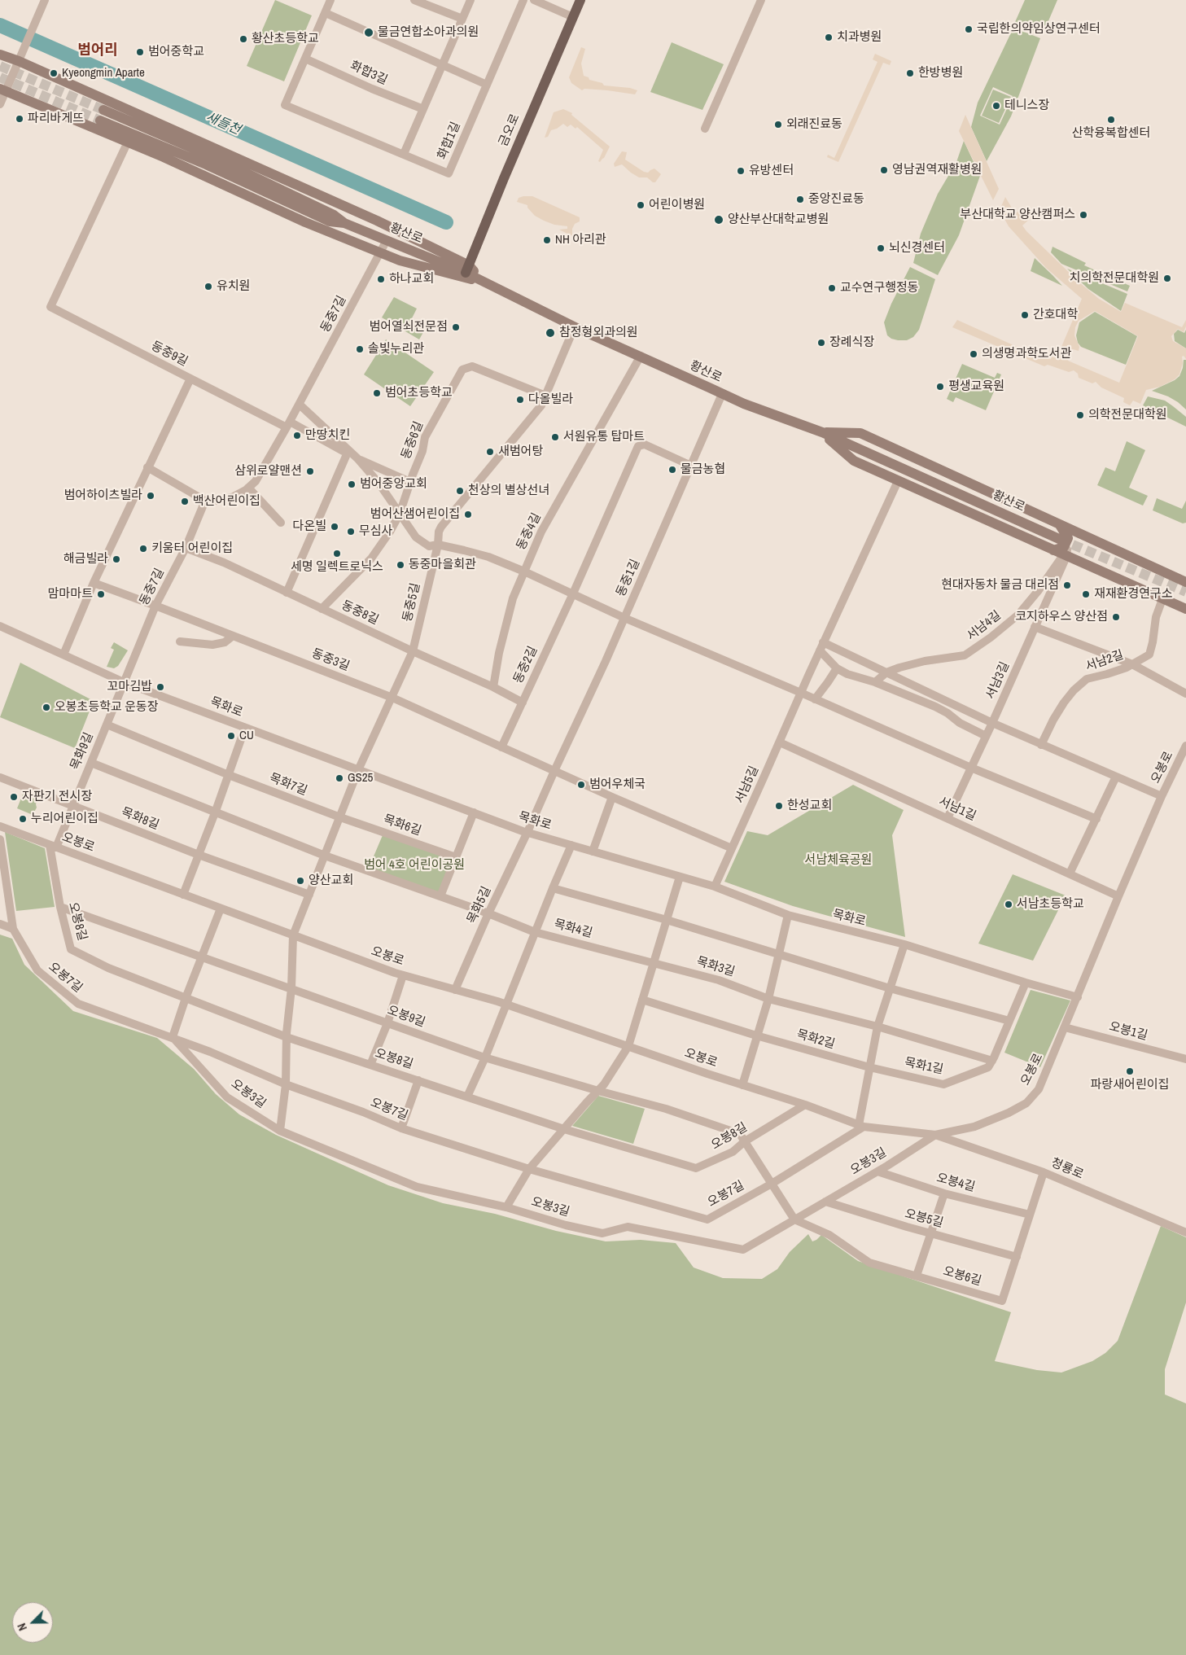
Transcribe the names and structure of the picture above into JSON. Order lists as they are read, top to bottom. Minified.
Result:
{"streets":{"main road":["금오로","황산로"],"street":["화합3길","화합1길","동중7길","동중9길","동중6길","동중4길","동중1길","동중5길","동중8길","서남4길","동중3길","서남2길","동중2길","서남3길","목화로","목화9길","오봉로","목화7길","서남5길","서남1길","목화8길","목화6길","목화5길","오봉8길","목화4길","목화3길","오봉7길","오봉9길","오봉1길","목화2길","목화1길","오봉3길","청룡로","오봉4길","오봉5길","오봉6길"]},"crossings":[["화합3길","화합1길"],["금오로","황산로"],["황산로","동중7길"],["황산로","동중4길"],["황산로","동중1길"],["황산로","동중5길"],["동중7길","동중8길"],["동중7길","동중3길"],["동중7길","목화로"],["동중7길","목화9길"],["동중9길","동중3길"],["동중9길","목화로"],["동중6길","동중5길"],["동중6길","동중8길"],["동중4길","동중8길"],["동중1길","동중3길"],["동중1길","동중2길"],["동중1길","목화로"],["동중1길","목화5길"],["동중5길","동중8길"],["동중5길","동중3길"],["동중5길","목화로"],["동중8길","동중2길"],["서남4길","서남3길"],["동중3길","동중2길"],["서남3길","서남1길"],["목화로","목화9길"],["목화로","오봉로"],["목화로","서남5길"],["목화로","목화5길"],["목화9길","오봉로"],["목화9길","목화8길"],["목화9길","오봉8길"],["오봉로","서남1길"],["오봉로","목화5길"],["오봉로","오봉8길"],["오봉로","오봉7길"],["오봉로","오봉1길"],["오봉로","오봉3길"],["오봉로","청룡로"],["목화7길","목화6길"],["서남5길","서남1길"],["목화5길","목화4길"],["오봉8길","오봉9길"],["목화4길","목화3길"],["오봉7길","오봉3길"],["목화2길","목화1길"],["오봉3길","청룡로"],["오봉3길","오봉4길"],["오봉3길","오봉5길"],["오봉3길","오봉6길"],["청룡로","오봉6길"],["오봉4길","오봉6길"],["오봉5길","오봉6길"]],"districts":["범어리"],"water":["새들천"],"parks":["서남체육공원","범어 4호 어린이공원"],"places":["국립한의약임상연구센터","물금연합소아과의원","치과병원","황산초등학교","범어중학교","Kyeongmin Aparte","한방병원","테니스장","파리바게뜨","산학융복합센터","외래진료동","영남권역재활병원","유방센터","중앙진료동","어린이병원","부산대학교 양산캠퍼스","양산부산대학교병원","NH 아리관","뇌신경센터","치의학전문대학원","하나교회","유치원","교수연구행정동","간호대학","범어열쇠전문점","참정형외과의원","장례식장","솔빛누리관","의생명과학도서관","평생교육원","범어초등학교","다올빌라","의학전문대학원","만땅치킨","서원유통 탑마트","새범어탕","물금농협","삼위로얄맨션","범어중앙교회","천상의 별상선녀","범어하이츠빌라","백산어린이집","범어산샘어린이집","다온빌","무심사","키움터 어린이집","세명 일렉트로닉스","해금빌라","동중마을회관","현대자동차 물금 대리점","맘마마트","재재환경연구소","코지하우스 양산점","꼬마김밥","오봉초등학교 운동장","CU","GS25","범어우체국","자판기 전시장","한성교회","누리어린이집","양산교회","서남초등학교","파랑새어린이집"],"north":"bottom left"}
